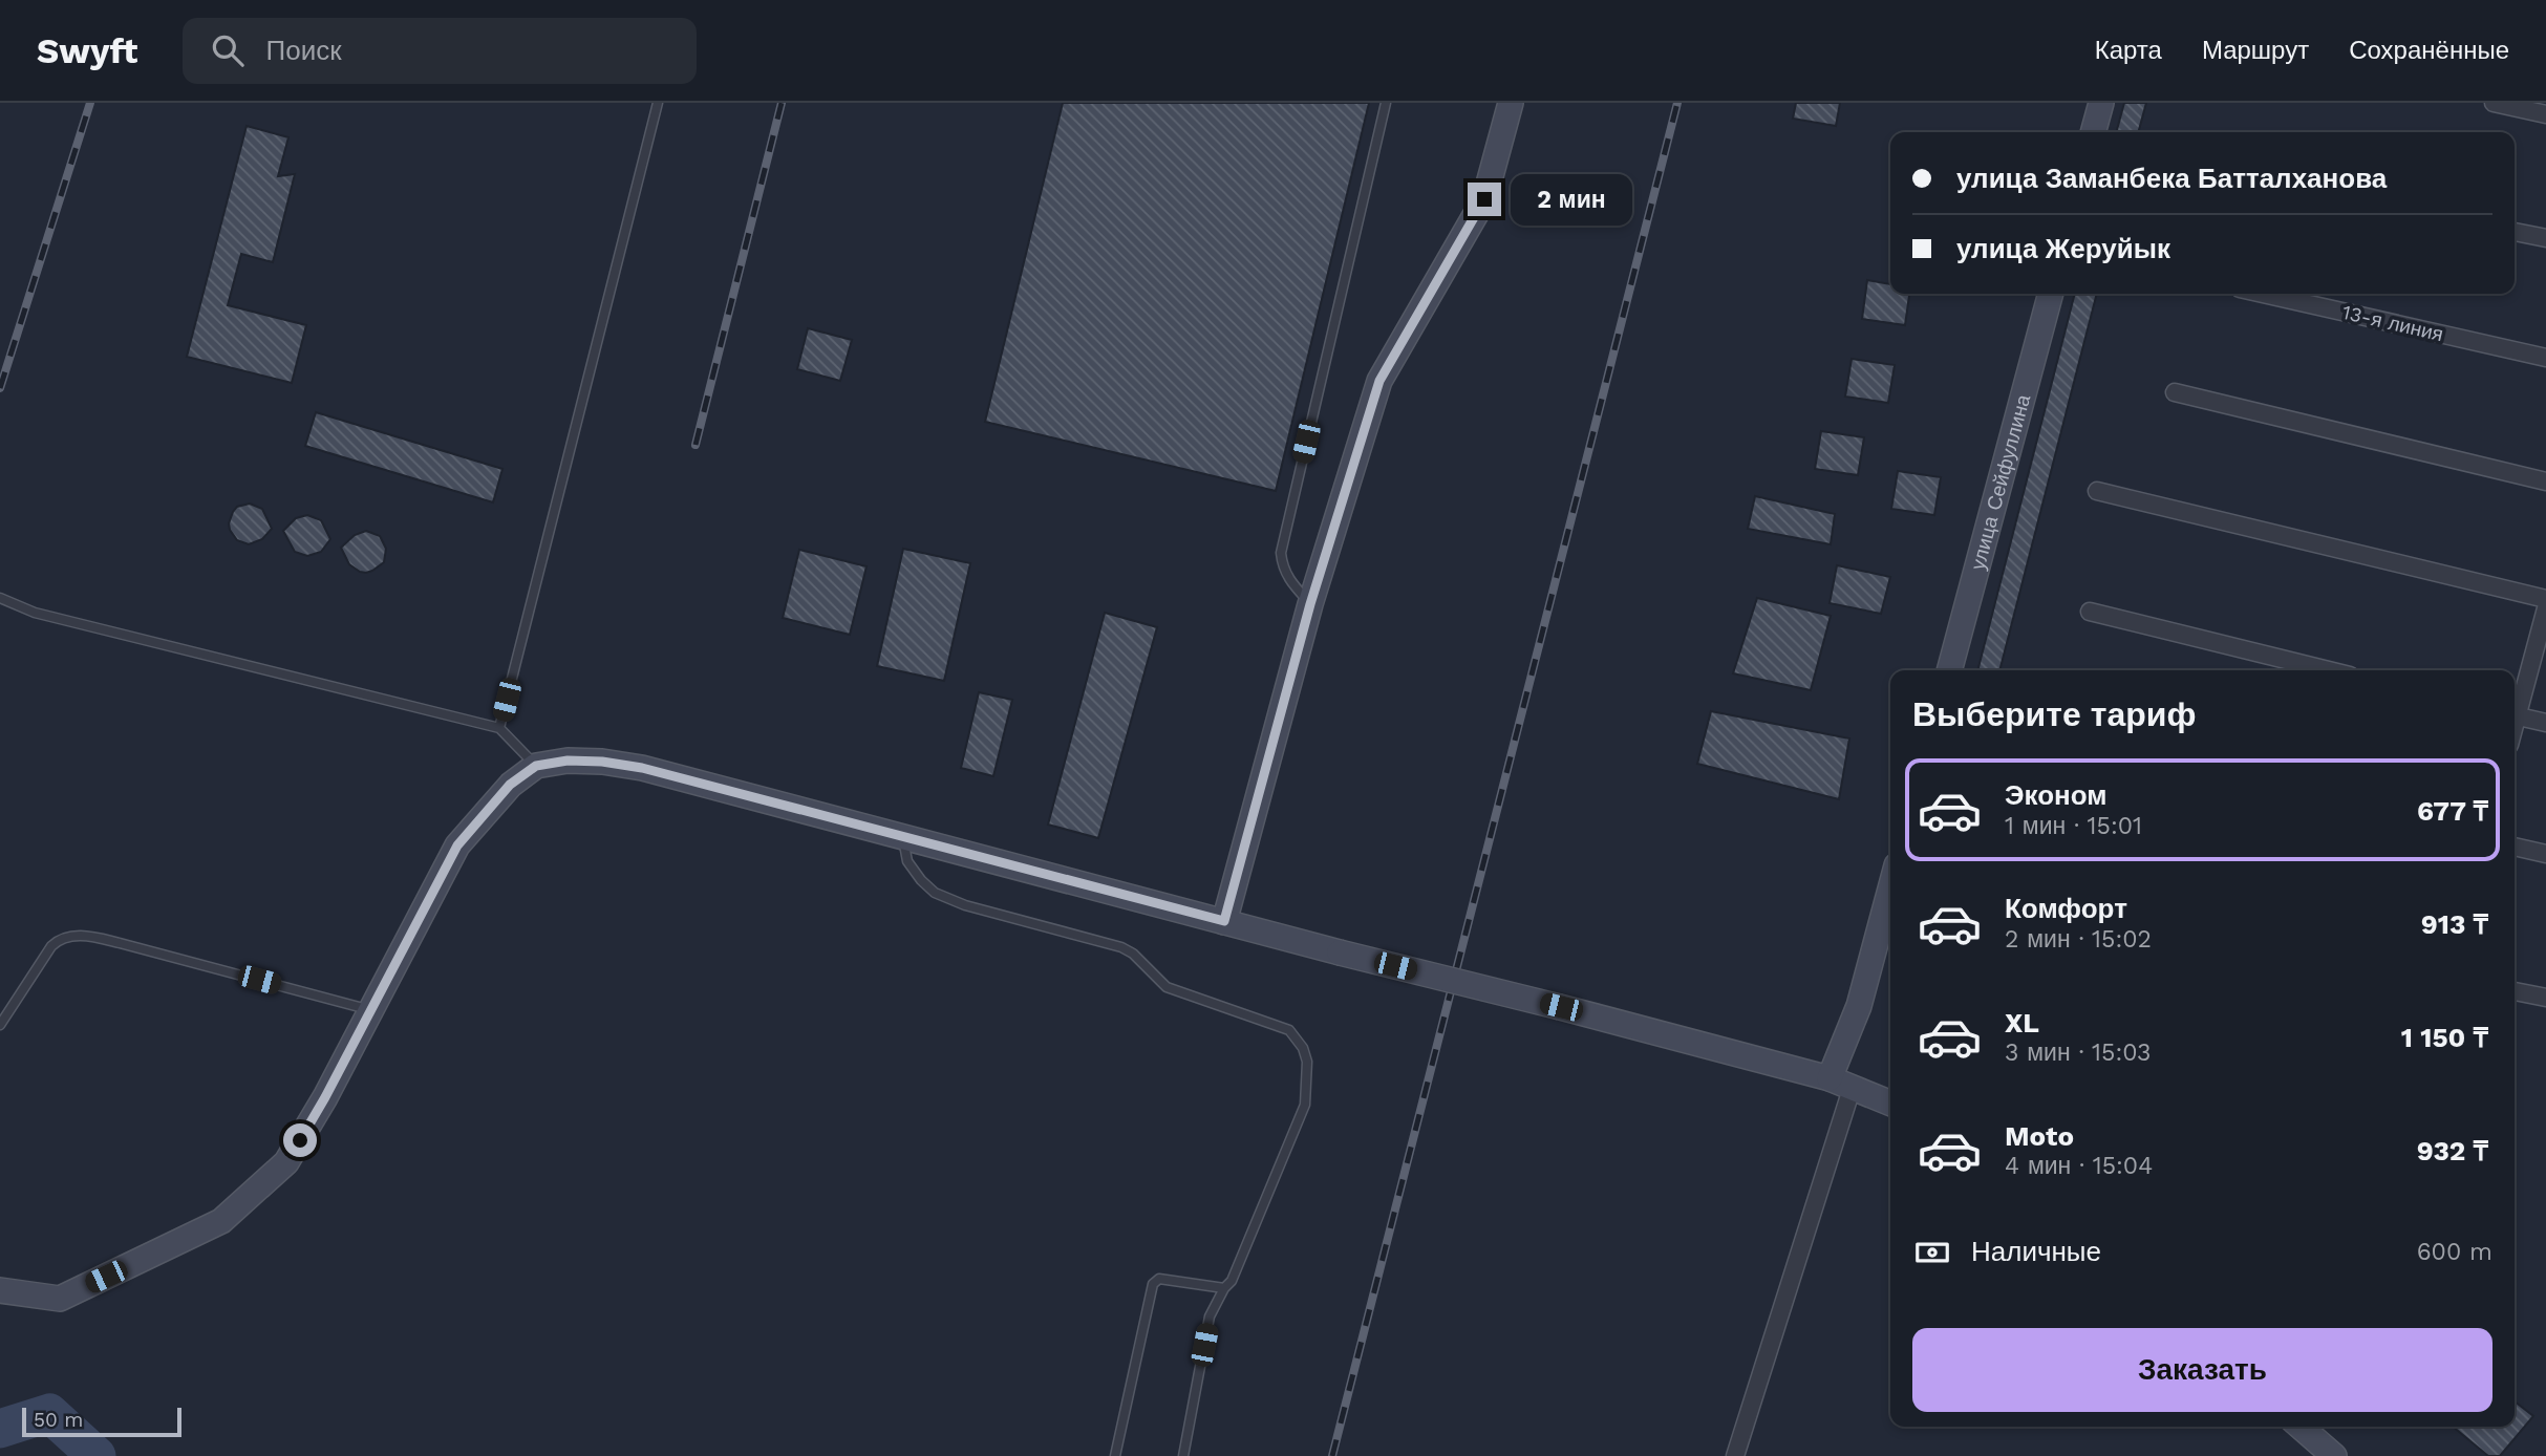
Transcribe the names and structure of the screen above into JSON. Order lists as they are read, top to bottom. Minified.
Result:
{"streets":{"main road":["улица Сейфуллина"],"street":["13-я линия"]},"scale_bar":"50 m","page":{"header":"Swyft","search":"Поиск","nav":["Карта","Маршрут","Сохранённые"],"banner":["улица Заманбека Батталханова","улица Жеруйык"],"bubble":"2 мин","heading":"Выберите тариф","list":[{"name":"Эконом","note":"1 мин · 15:01","value":"677 ₸"},{"name":"Комфорт","note":"2 мин · 15:02","value":"913 ₸"},{"name":"XL","note":"3 мин · 15:03","value":"1 150 ₸"},{"name":"Moto","note":"4 мин · 15:04","value":"932 ₸"}],"pay":["Наличные","600 m"],"buttons":"Заказать","scale":"50 m"}}
